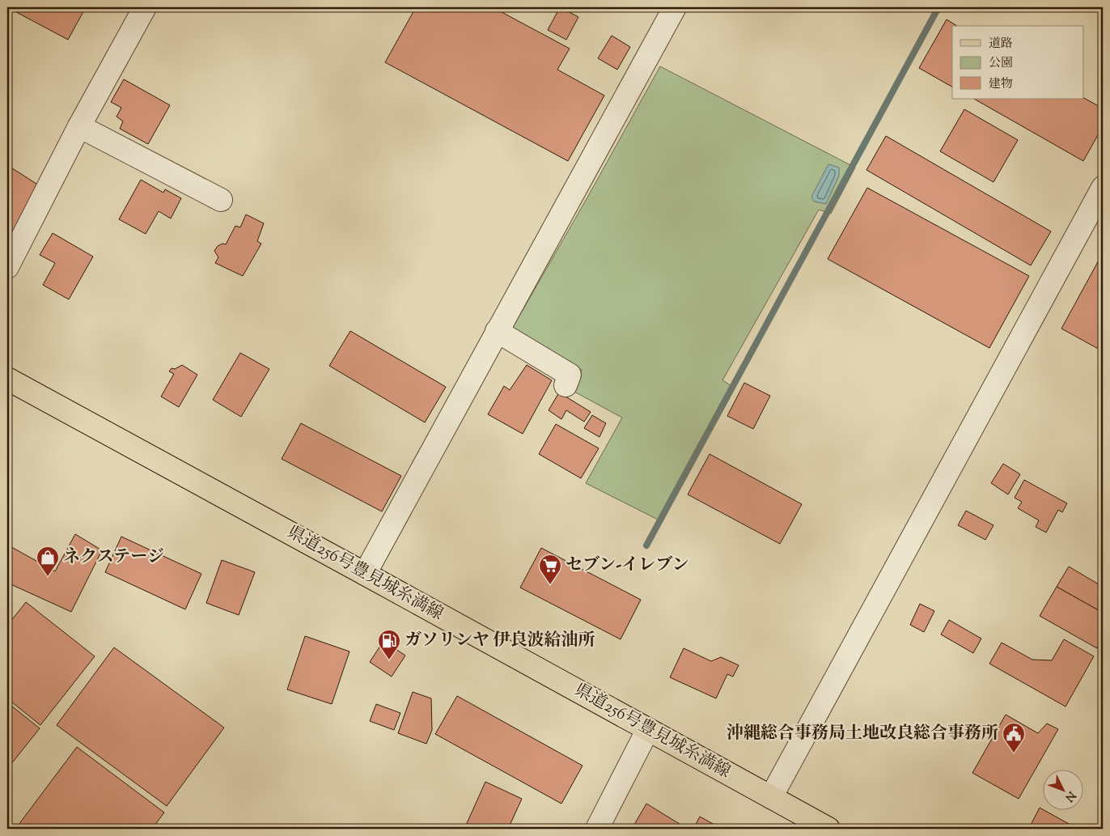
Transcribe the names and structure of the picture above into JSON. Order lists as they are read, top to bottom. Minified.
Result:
{"streets":{"main road":["県道256号豊見城糸満線"]},"places":{"shop":["ネクステージ"],"supermarket":["セブン-イレブン"],"fuel station":["ガソリンヤ 伊良波給油所"],"public building":["沖縄総合事務局土地改良総合事務所"]},"legend":["道路","公園","建物"],"north":"bottom right"}
